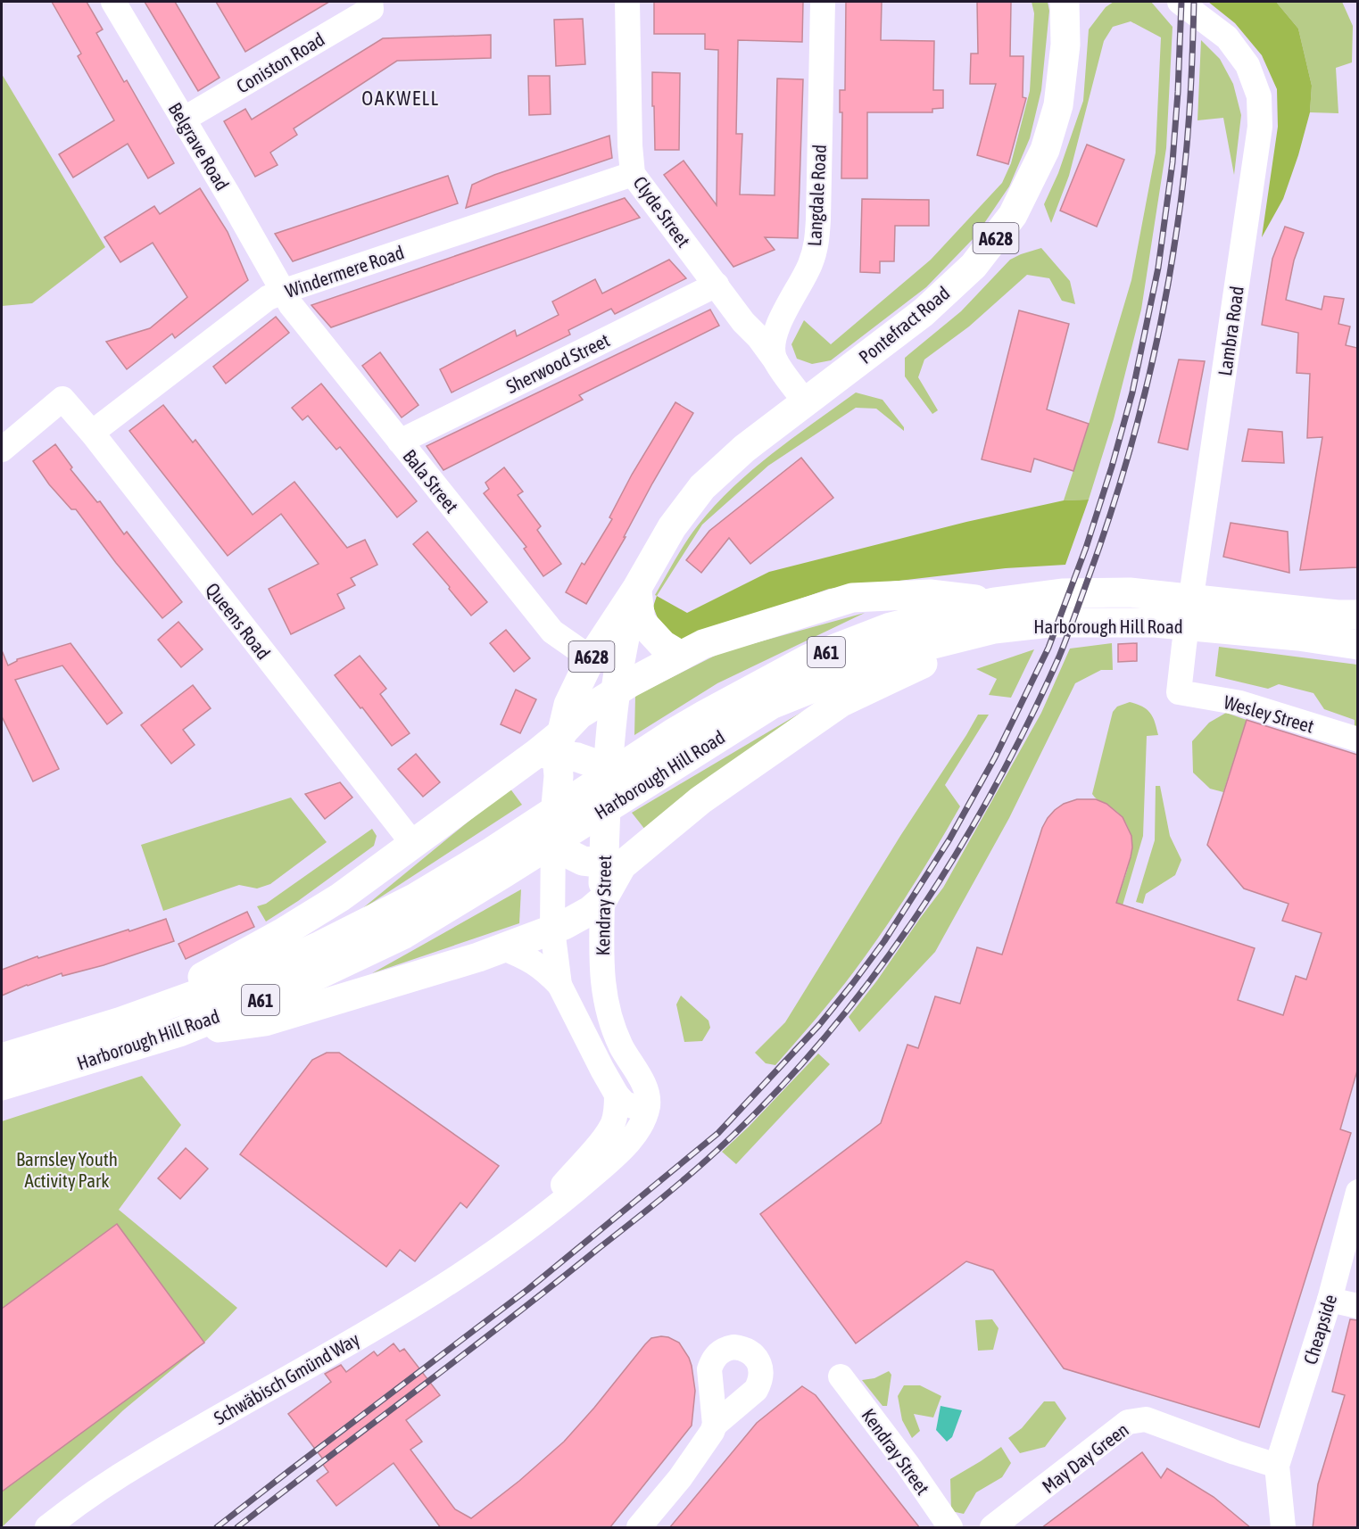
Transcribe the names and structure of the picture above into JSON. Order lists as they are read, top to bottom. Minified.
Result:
{"streets":{"highway":["A628","Pontefract Road","Harborough Hill Road","A61","Kendray Street"],"street":["Coniston Road","Belgrave Road","Langdale Road","Clyde Street","Windermere Road","Lambra Road","Sherwood Street","Bala Street","Queens Road","Wesley Street","Cheapside","Schwäbisch Gmünd Way","May Day Green"]},"crossings":[["Coniston Road","Belgrave Road"],["Belgrave Road","Windermere Road"],["Belgrave Road","Bala Street"],["Langdale Road","Clyde Street"],["Clyde Street","Windermere Road"],["Clyde Street","Sherwood Street"],["Windermere Road","Bala Street"],["Windermere Road","Queens Road"],["Pontefract Road","Bala Street"],["Pontefract Road","A61"],["Pontefract Road","Kendray Street"],["Lambra Road","Wesley Street"],["Sherwood Street","Bala Street"],["Queens Road","A61"],["Harborough Hill Road","A61"],["A61","Kendray Street"],["Kendray Street","Schwäbisch Gmünd Way"],["Cheapside","May Day Green"]],"districts":["OAKWELL"],"parks":["Barnsley Youth Activity Park"]}
